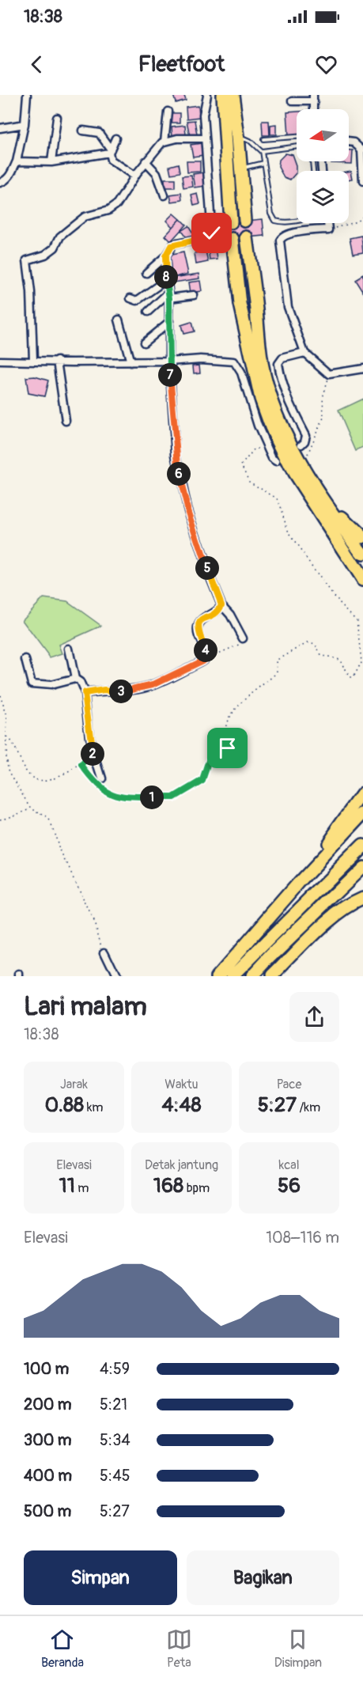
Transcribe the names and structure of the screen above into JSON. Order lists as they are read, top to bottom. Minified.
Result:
{"north":"left","page":{"status":"18:38","header":"Fleetfoot","pins":["8","7","6","5","4","3","2","1"],"heading":["Lari malam","18:38"],"stats":[["Jarak","0.88 km"],["Waktu","4:48"],["Pace","5:27 /km"],["Elevasi","11 m"],["Detak jantung","168 bpm"],["kcal","56"]],"chart":["Elevasi","108–116 m"],"list":[{"name":"100 m","note":"4:59"},{"name":"200 m","note":"5:21"},{"name":"300 m","note":"5:34"},{"name":"400 m","note":"5:45"},{"name":"500 m","note":"5:27"}],"buttons":["Simpan","Bagikan"],"tabs":["Beranda","Peta","Disimpan"]}}
